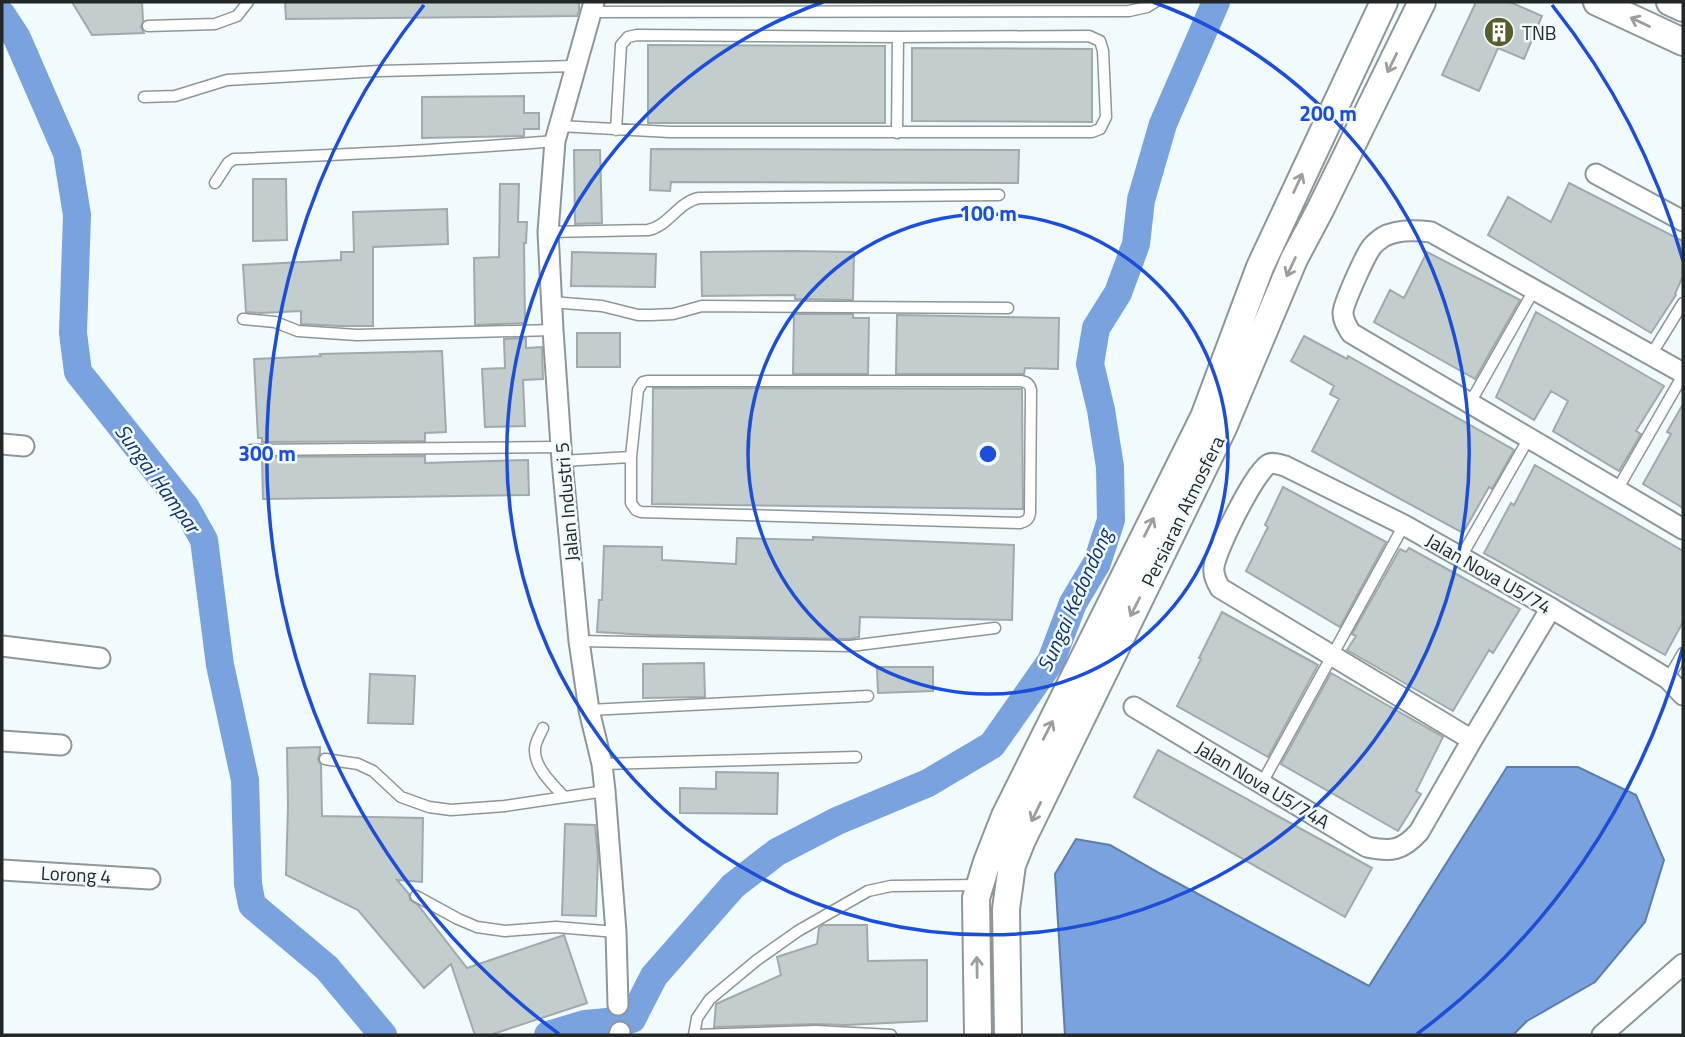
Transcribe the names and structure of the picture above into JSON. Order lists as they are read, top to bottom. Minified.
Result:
{"streets":{"street":["Jalan Industri 5","Persiaran Atmosfera","Jalan Nova U5/74","Jalan Nova U5/74A","Lorong 4"]},"water":["Sungai Hampar","Sungai Kedondong"],"places":{"building":["TNB"]},"rings":["200 m","100 m","300 m"]}
